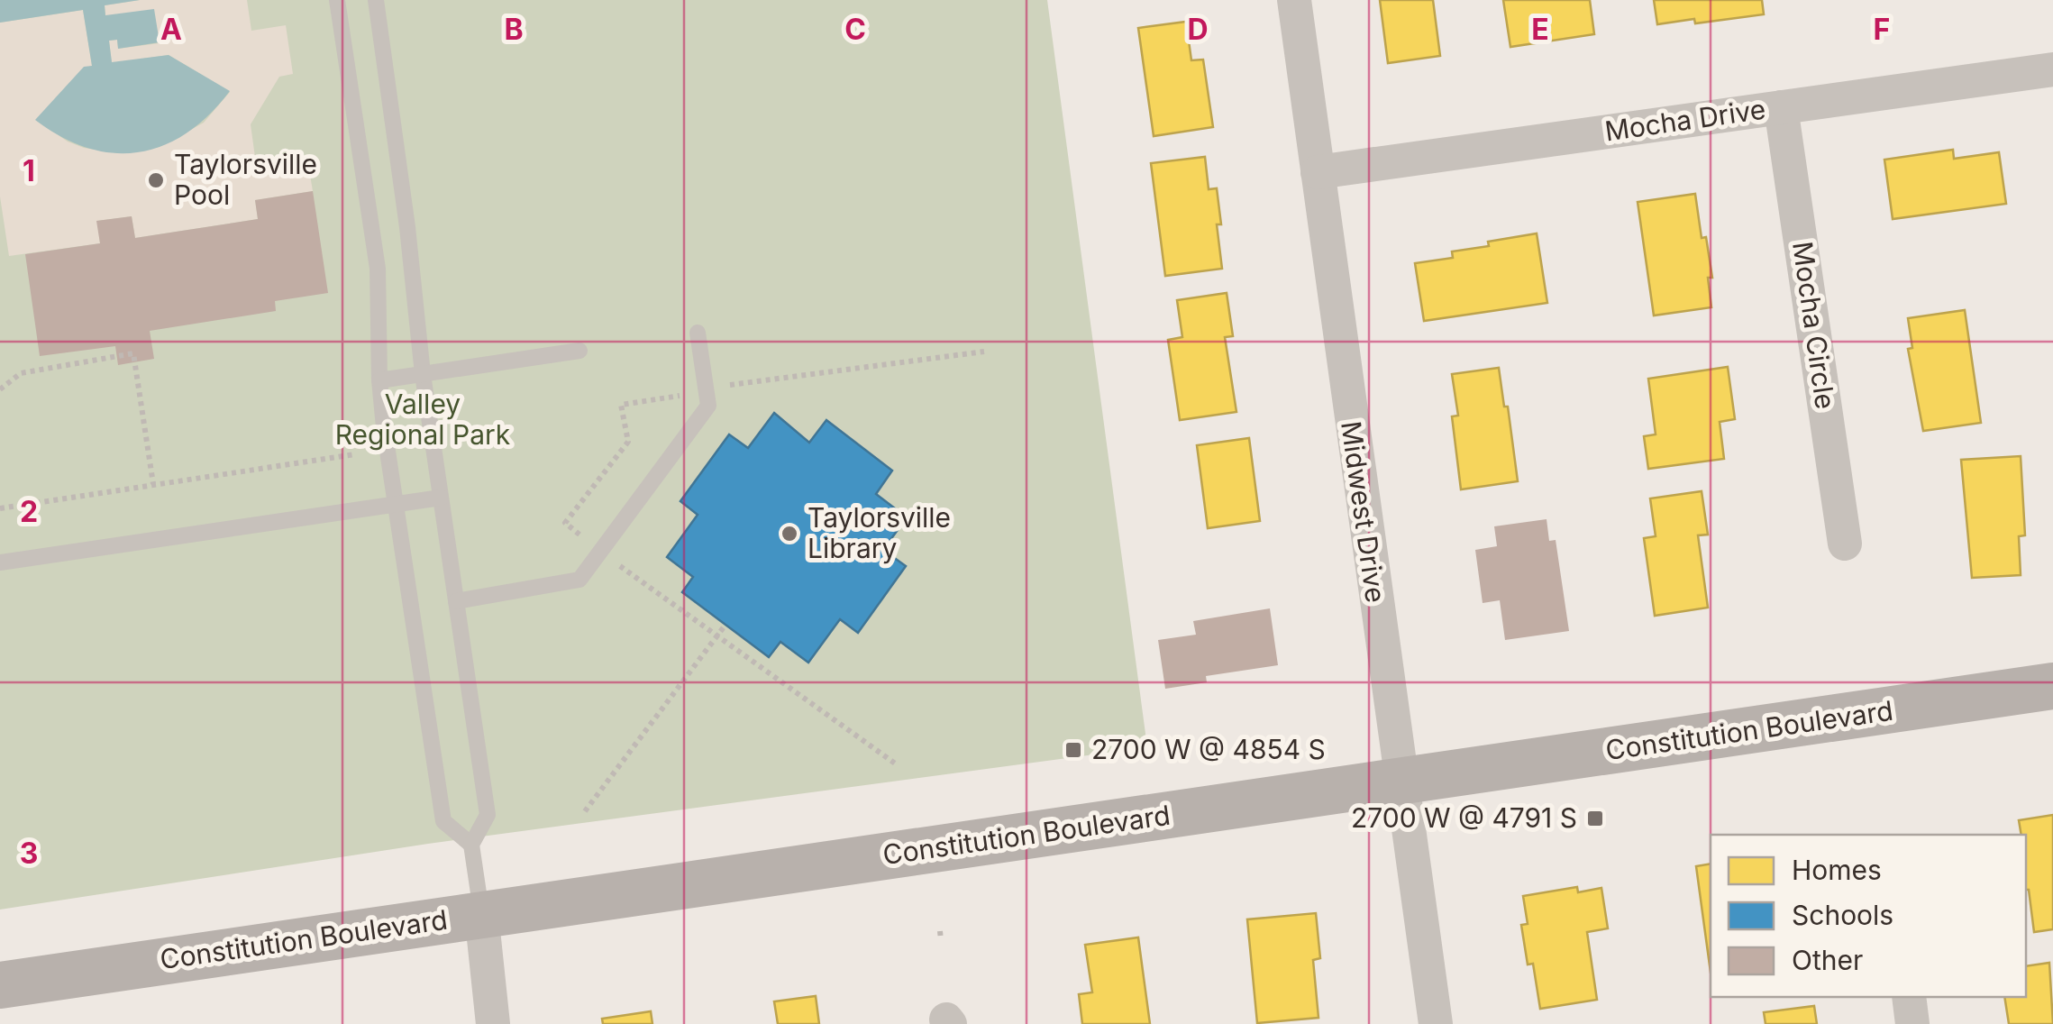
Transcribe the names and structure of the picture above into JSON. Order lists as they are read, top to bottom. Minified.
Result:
{"streets":{"main road":["Constitution Boulevard"],"street":["Mocha Drive","Mocha Circle","Midwest Drive"]},"crossings":[["Mocha Drive","Mocha Circle"],["Mocha Drive","Midwest Drive"],["Midwest Drive","Constitution Boulevard"]],"parks":["Valley Regional Park"],"places":{"other":["Taylorsville Pool","Taylorsville Library"],"transit":["2700 W @ 4854 S","2700 W @ 4791 S"]},"legend":["Homes","Schools","Other"],"grid":{"columns":["A","B","C","D","E","F"],"rows":["1","2","3"]}}
